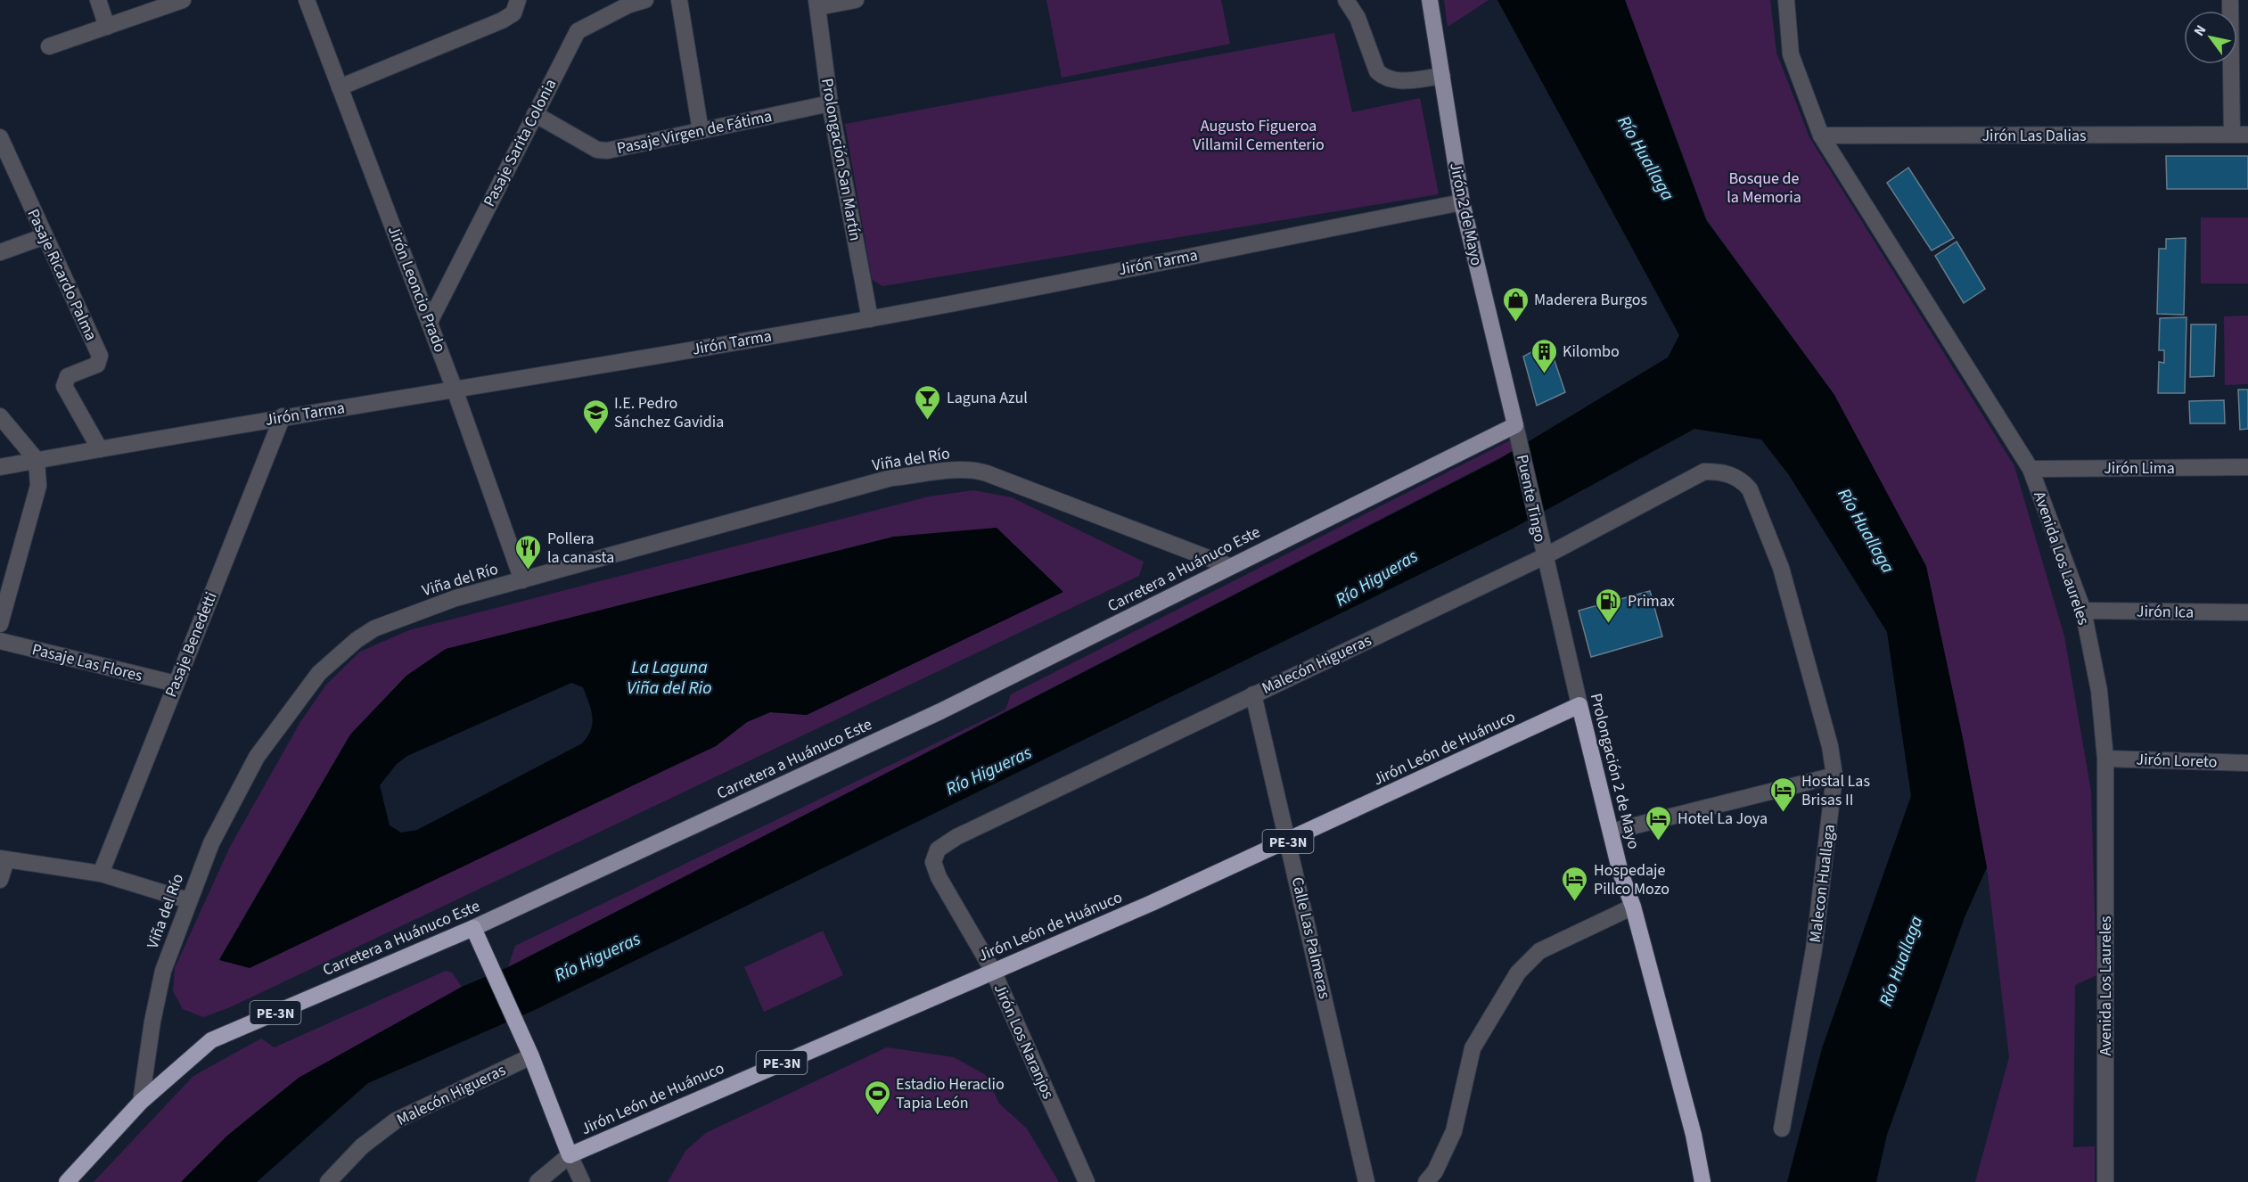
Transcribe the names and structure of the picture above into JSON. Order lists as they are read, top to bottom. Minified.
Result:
{"streets":{"highway":["Carretera a Huánuco Este","Jirón León de Huánuco","Prolongación 2 de Mayo","PE-3N"],"main road":["Jirón 2 de Mayo"],"street":["Pasaje Virgen de Fátima","Jirón Las Dalias","Pasaje Sarita Colonia","Prolongación San Martín","Jirón Tarma","Pasaje Ricardo Palma","Jirón Leoncio Prado","Viña del Río","Jirón Lima","Puente Tingo","Avenida Los Laureles","Jirón Ica","Pasaje Benedetti","Pasaje Las Flores","Malecón Higueras","Jirón Loreto","Malecon Huallaga","Calle Las Palmeras","Jirón Los Naranjos"]},"crossings":[["Pasaje Virgen de Fátima","Pasaje Sarita Colonia"],["Pasaje Virgen de Fátima","Prolongación San Martín"],["Jirón Las Dalias","Avenida Los Laureles"],["Pasaje Sarita Colonia","Jirón Leoncio Prado"],["Prolongación San Martín","Jirón Tarma"],["Jirón 2 de Mayo","Jirón Tarma"],["Jirón 2 de Mayo","Puente Tingo"],["Jirón 2 de Mayo","Carretera a Huánuco Este"],["Jirón Tarma","Pasaje Ricardo Palma"],["Jirón Tarma","Jirón Leoncio Prado"],["Jirón Tarma","Pasaje Benedetti"],["Jirón Leoncio Prado","Viña del Río"],["Viña del Río","Carretera a Huánuco Este"],["Jirón Lima","Avenida Los Laureles"],["Puente Tingo","Carretera a Huánuco Este"],["Puente Tingo","Malecón Higueras"],["Puente Tingo","Prolongación 2 de Mayo"],["Avenida Los Laureles","Jirón Ica"],["Avenida Los Laureles","Jirón Loreto"],["Pasaje Benedetti","Pasaje Las Flores"],["Malecón Higueras","Prolongación 2 de Mayo"],["Malecón Higueras","Malecon Huallaga"],["Malecón Higueras","Calle Las Palmeras"],["Malecón Higueras","Jirón Los Naranjos"],["Jirón León de Huánuco","Prolongación 2 de Mayo"],["Jirón León de Huánuco","Calle Las Palmeras"],["Jirón León de Huánuco","Jirón Los Naranjos"]],"water":["Río Huallaga","Río Higueras","La Laguna Viña del Rio"],"parks":["Augusto Figueroa Villamil Cementerio","Bosque de la Memoria"],"places":{"shop":["Maderera Burgos"],"building":["Kilombo"],"bar":["Laguna Azul"],"school or university":["I.E. Pedro Sánchez Gavidia"],"restaurant":["Pollera la canasta"],"fuel station":["Primax"],"hotel":["Hostal Las Brisas II","Hotel La Joya","Hospedaje Pillco Mozo"],"sports":["Estadio Heraclio Tapia León"]},"north":"top left"}
